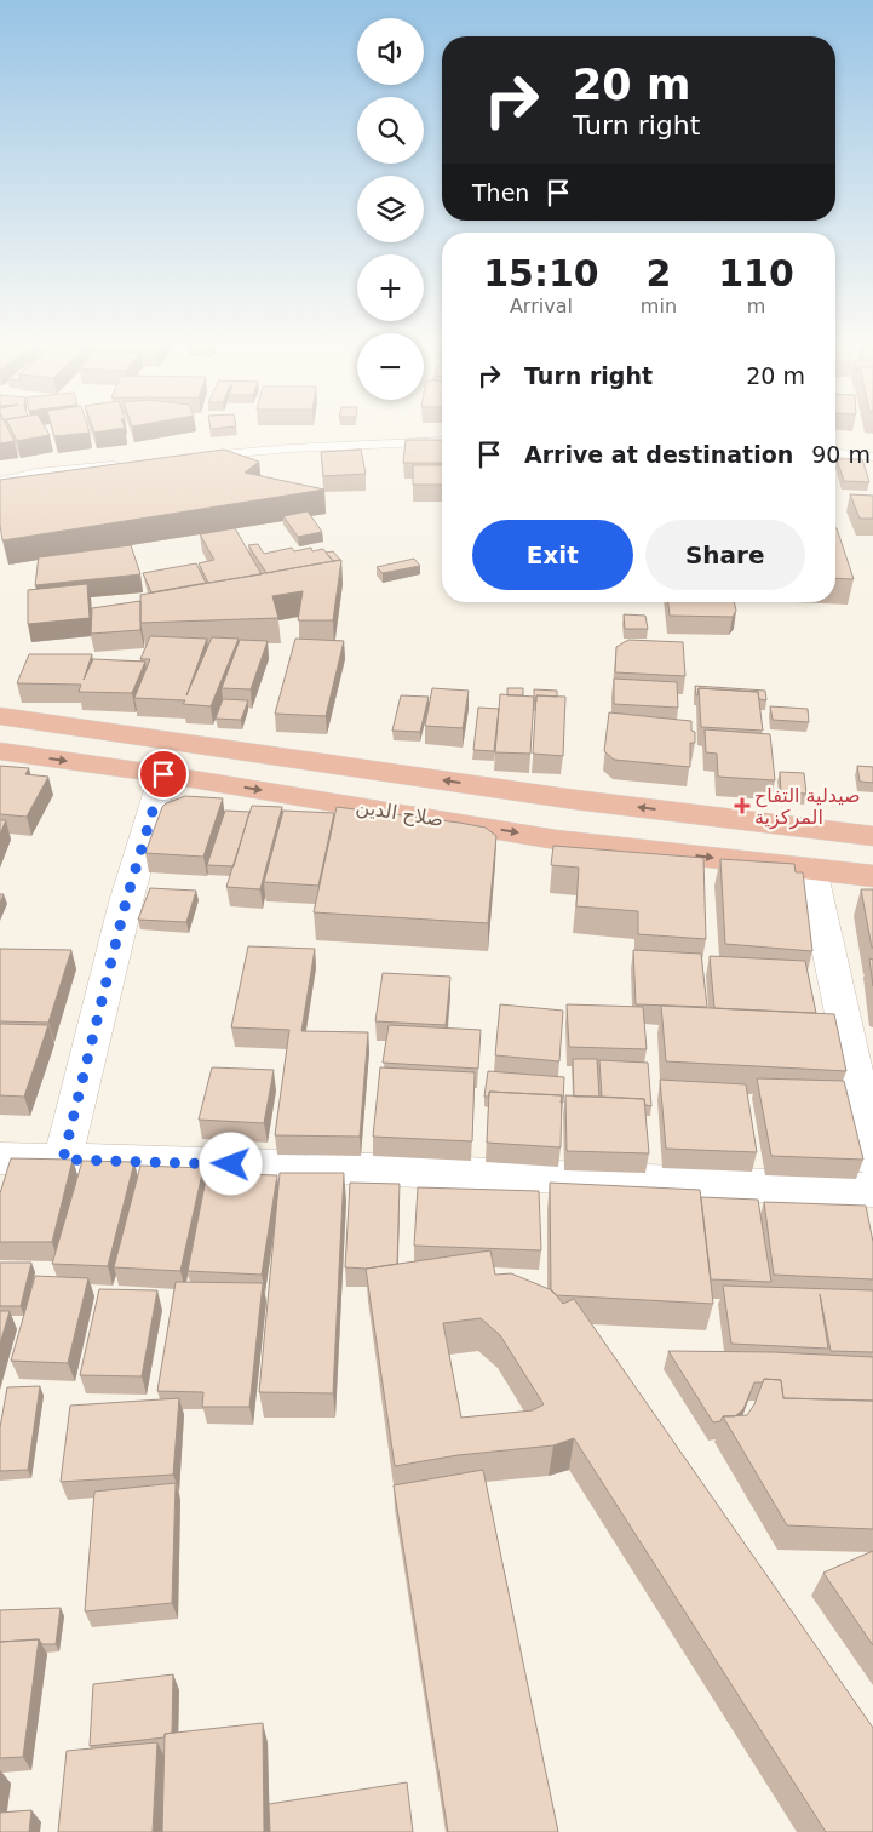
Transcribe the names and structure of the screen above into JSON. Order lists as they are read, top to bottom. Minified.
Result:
{"streets":{"highway":["صلاح الدين"]},"places":{"health":["صيدلية التفاح المركزية"]},"page":{"map_buttons":["+","−"],"turn":["20 m","Turn right"],"then":"Then","eta":["15:10","Arrival","2","min","110","m"],"list":[{"name":"Turn right","value":"20 m"},{"name":"Arrive at destination","value":"90 m"}],"buttons":["Exit","Share"]}}
